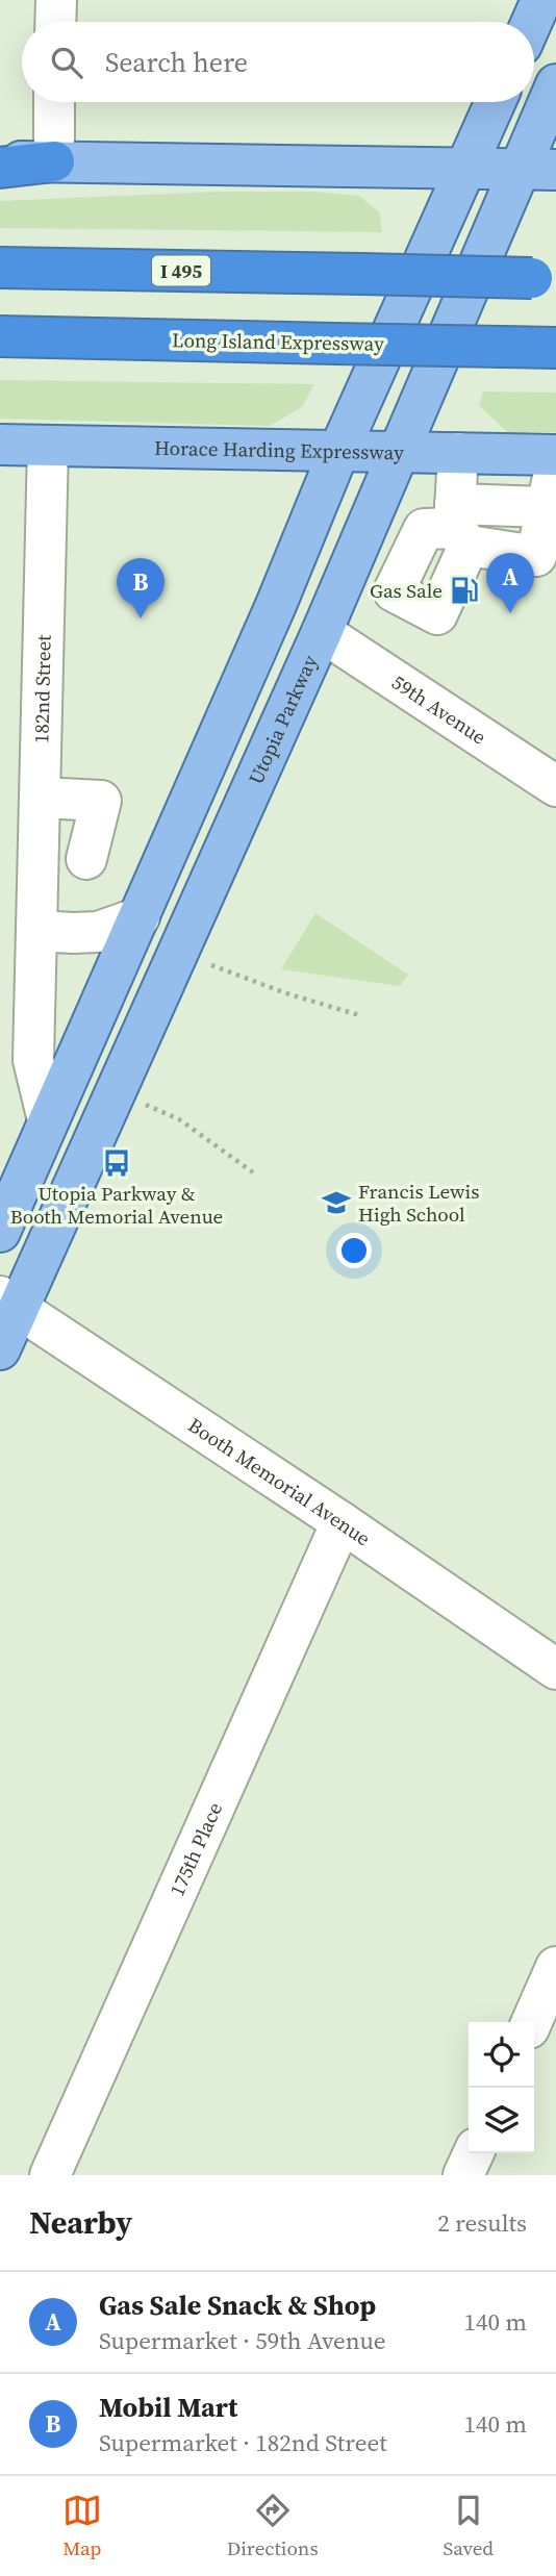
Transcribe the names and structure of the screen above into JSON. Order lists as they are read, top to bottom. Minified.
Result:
{"streets":{"highway":["I 495","Long Island Expressway"],"main road":["Horace Harding Expressway","Utopia Parkway"],"street":["182nd Street","59th Avenue","Booth Memorial Avenue","175th Place"]},"crossings":[["Horace Harding Expressway","182nd Street"],["Horace Harding Expressway","Utopia Parkway"],["59th Avenue","Utopia Parkway"],["Utopia Parkway","Booth Memorial Avenue"],["Booth Memorial Avenue","175th Place"]],"places":{"fuel station":["Gas Sale"],"bus stop":["Utopia Parkway & Booth Memorial Avenue"],"school or university":["Francis Lewis High School"]},"page":{"search":"Search here","pins":["A","B"],"heading":["Nearby","2 results"],"list":[{"mark":"A","name":"Gas Sale Snack & Shop","note":"Supermarket · 59th Avenue","value":"140 m"},{"mark":"B","name":"Mobil Mart","note":"Supermarket · 182nd Street","value":"140 m"}],"nav":["Map","Directions","Saved"]}}
